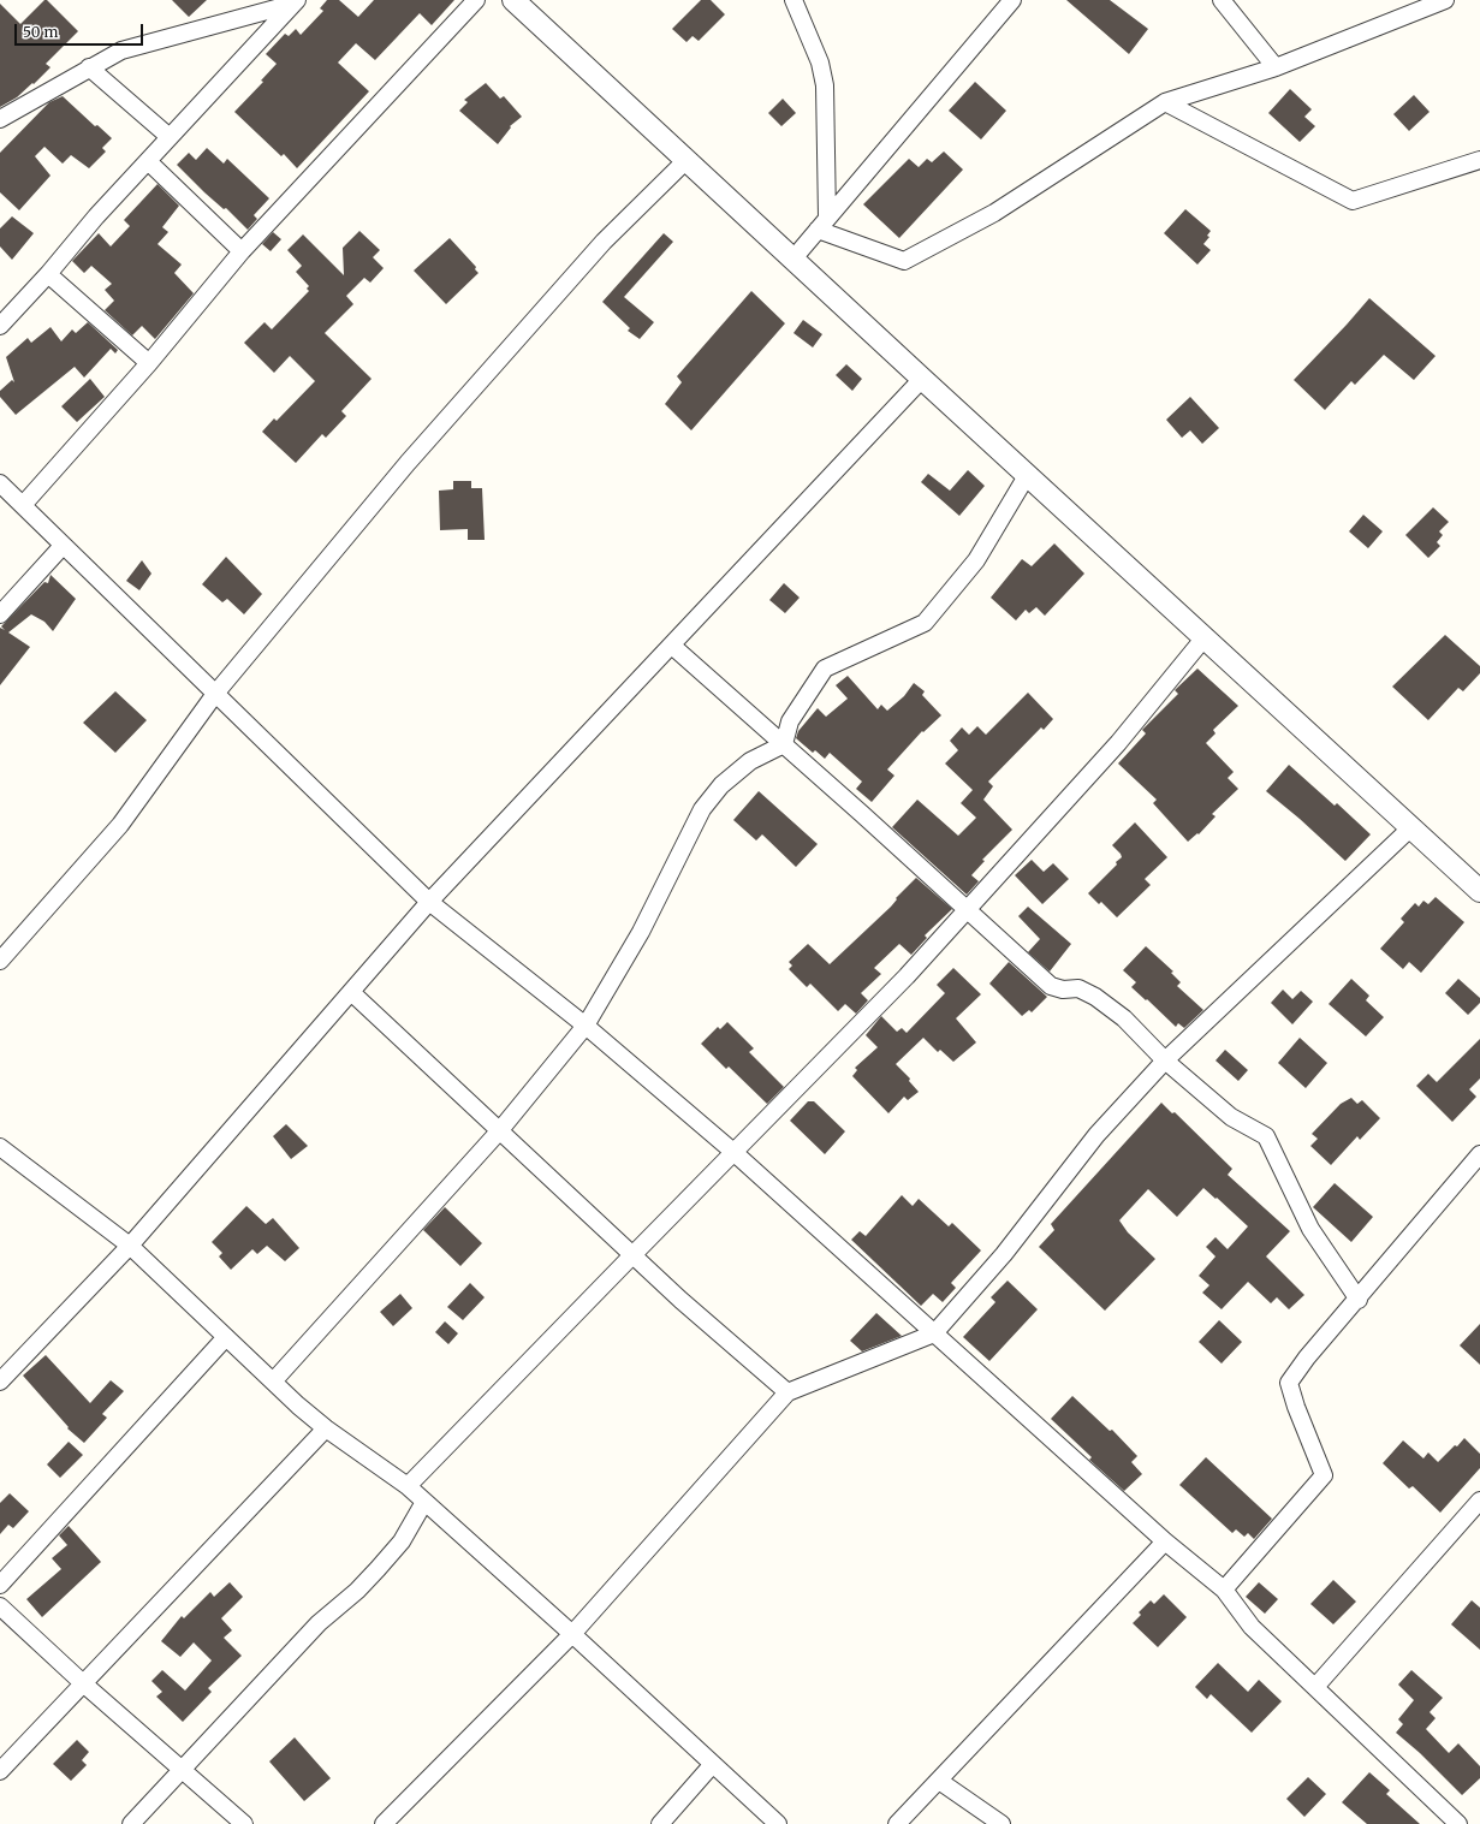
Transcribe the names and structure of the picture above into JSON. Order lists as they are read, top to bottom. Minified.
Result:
{"scale_bar":"50 m"}
